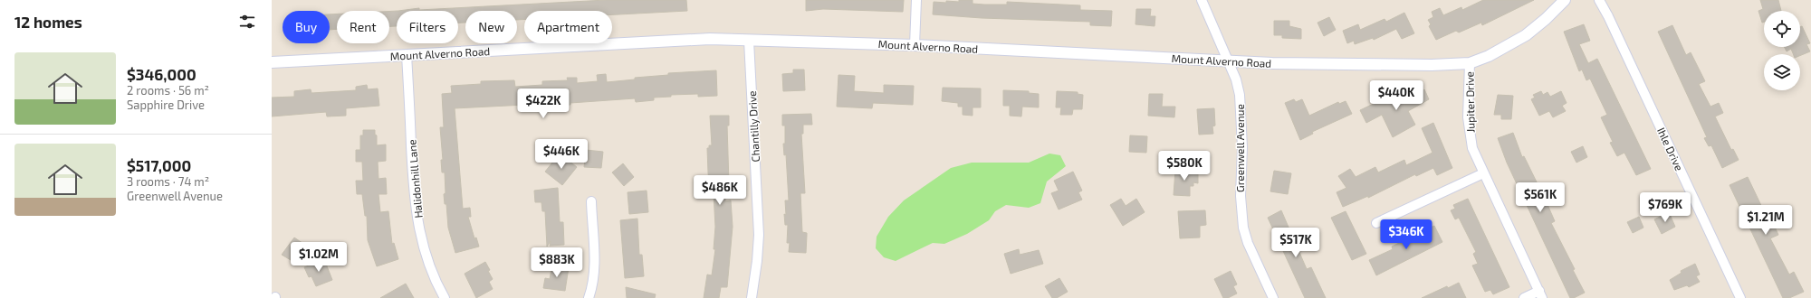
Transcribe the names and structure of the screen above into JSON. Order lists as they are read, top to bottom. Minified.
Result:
{"streets":{"street":["Mount Alverno Road","Jupiter Drive","Chantilly Drive","Greenwell Avenue","Ihle Drive","Halidonhill Lane"]},"crossings":[["Mount Alverno Road","Jupiter Drive"],["Mount Alverno Road","Chantilly Drive"],["Mount Alverno Road","Greenwell Avenue"],["Mount Alverno Road","Halidonhill Lane"]],"page":{"heading":"12 homes","chip":["Buy","Rent","Filters","New","Apartment"],"list":[{"name":"$346,000","note":"2 rooms · 56 m² · Sapphire Drive"},{"name":"$517,000","note":"3 rooms · 74 m² · Greenwell Avenue"}],"price":["$440K","$422K","$446K","$580K","$486K","$561K","$769K","$1.21M","$346K","$517K","$1.02M","$883K"]}}
